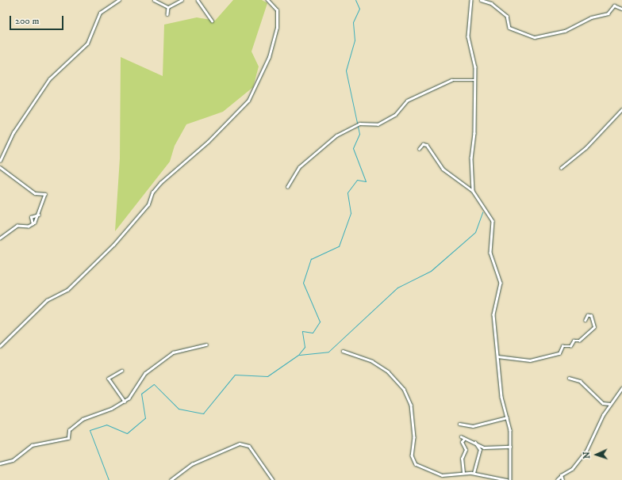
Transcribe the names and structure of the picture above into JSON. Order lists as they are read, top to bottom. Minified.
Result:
{"scale_bar":"200 m","north":"left"}
